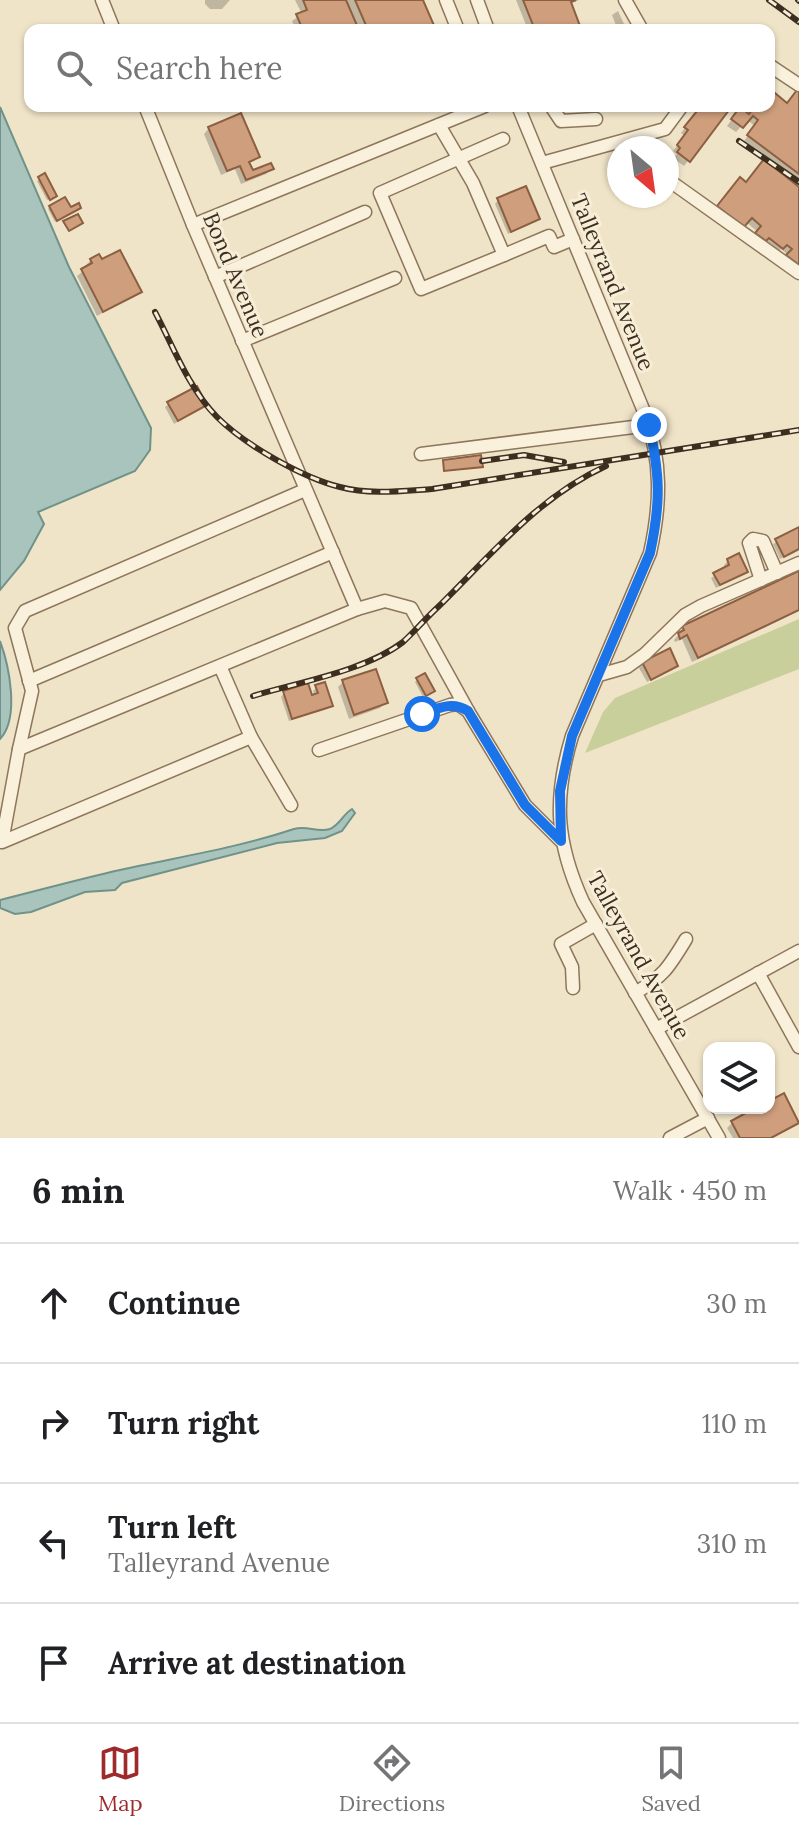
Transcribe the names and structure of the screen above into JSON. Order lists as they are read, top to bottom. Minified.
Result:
{"streets":{"street":["Bond Avenue","Talleyrand Avenue"]},"north":"bottom right","page":{"search":"Search here","heading":["6 min","Walk · 450 m"],"list":[["Continue","30 m"],["Turn right","110 m"],["Turn left","Talleyrand Avenue","310 m"],"Arrive at destination"],"nav":["Map","Directions","Saved"]}}
